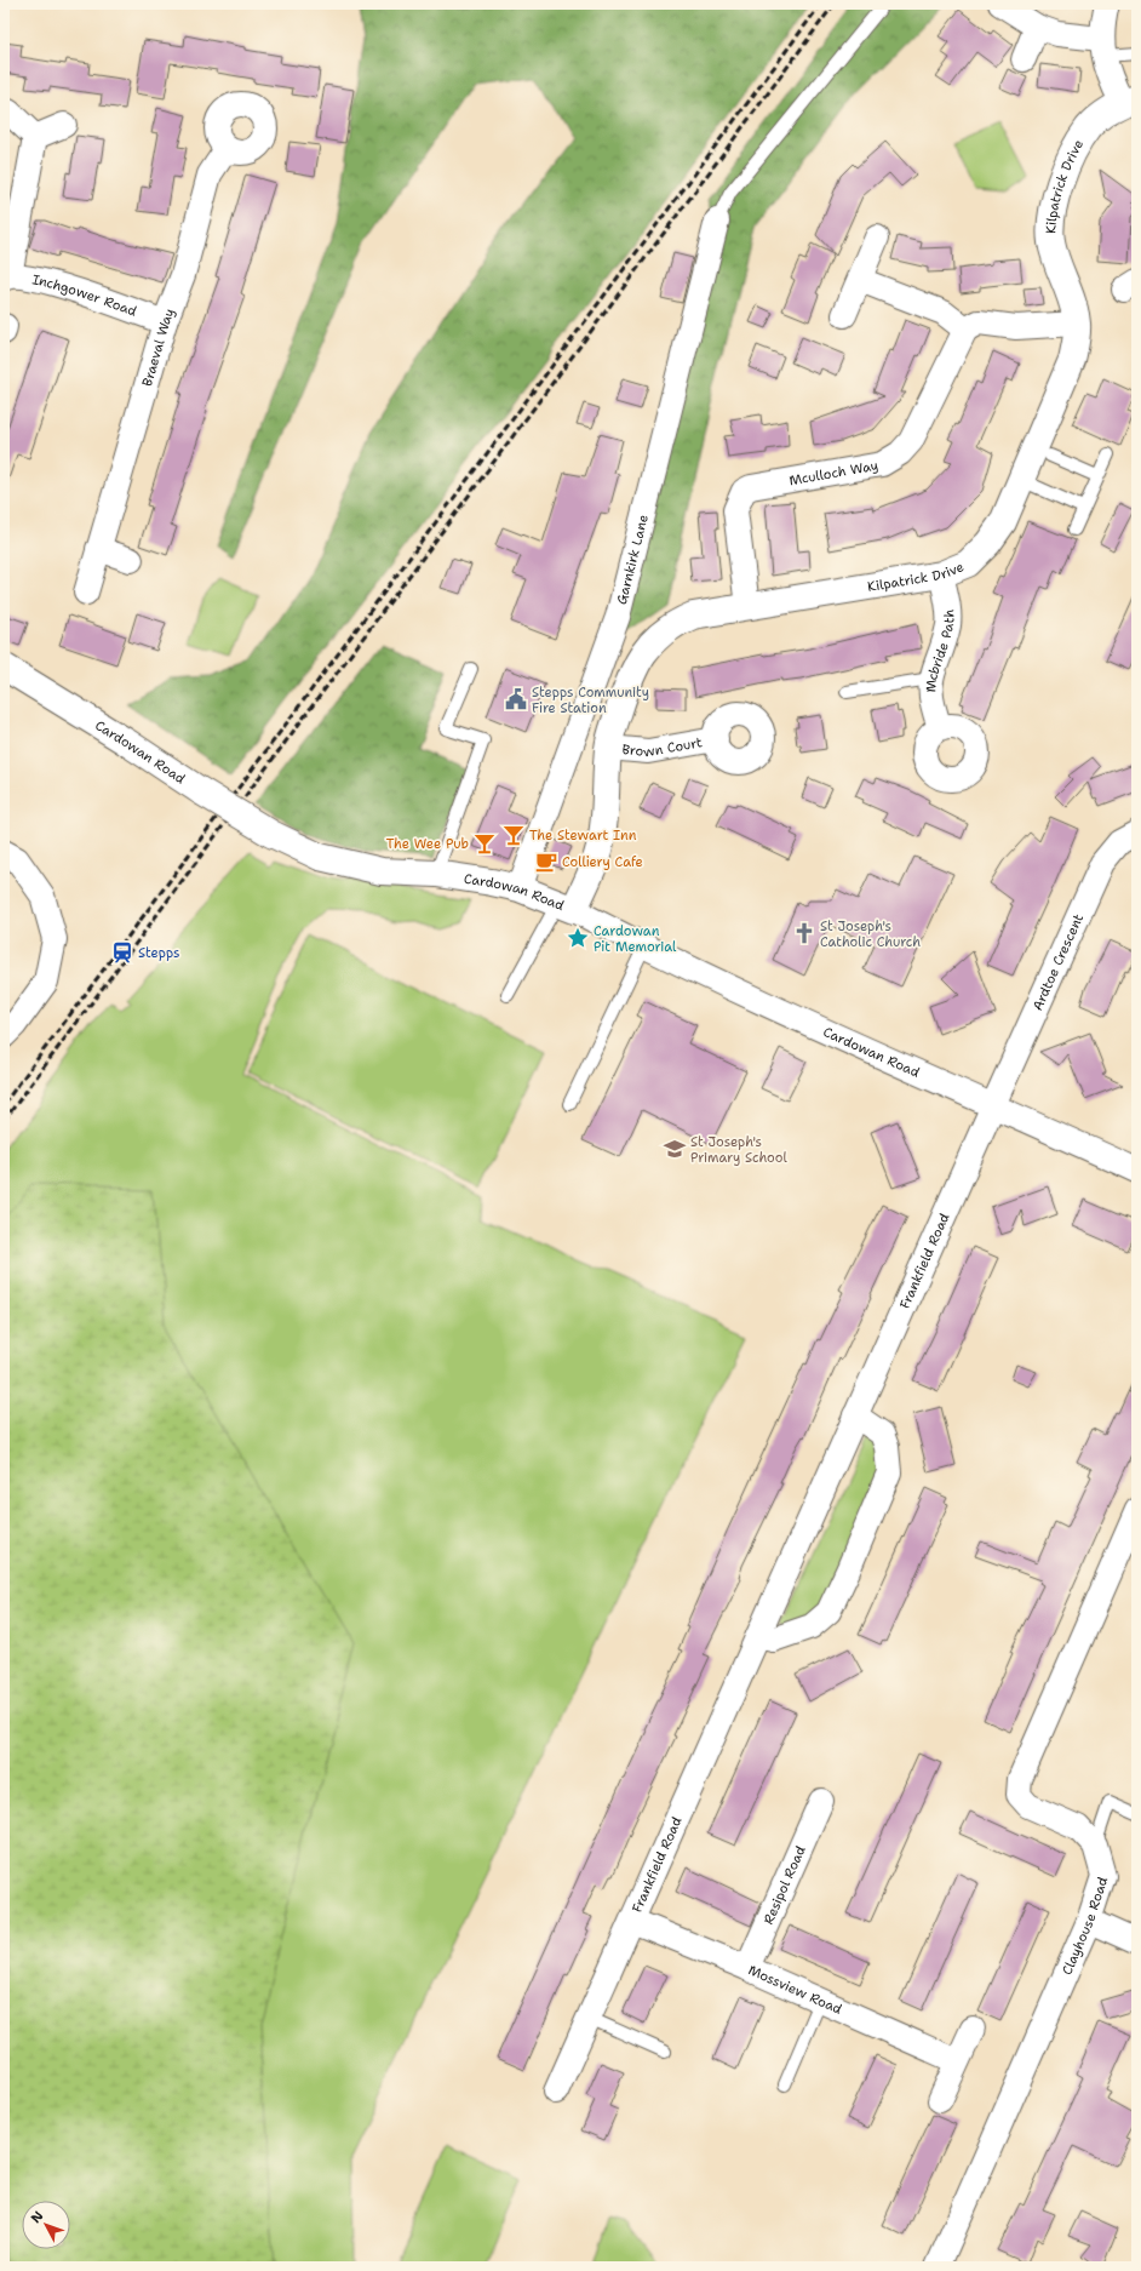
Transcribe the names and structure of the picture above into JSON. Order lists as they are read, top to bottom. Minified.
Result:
{"streets":{"street":["Kilpatrick Drive","Inchgower Road","Braeval Way","Mculloch Way","Garnkirk Lane","Mcbride Path","Brown Court","Cardowan Road","Ardtoe Crescent","Frankfield Road","Resipol Road","Clayhouse Road","Mossview Road"]},"crossings":[["Kilpatrick Drive","Mculloch Way"],["Kilpatrick Drive","Mcbride Path"],["Kilpatrick Drive","Brown Court"],["Kilpatrick Drive","Cardowan Road"],["Inchgower Road","Braeval Way"],["Garnkirk Lane","Cardowan Road"],["Cardowan Road","Ardtoe Crescent"],["Cardowan Road","Frankfield Road"],["Ardtoe Crescent","Frankfield Road"],["Frankfield Road","Mossview Road"],["Resipol Road","Mossview Road"]],"places":{"public building":["Stepps Community Fire Station"],"bar":["The Stewart Inn","The Wee Pub"],"cafe":["Colliery Cafe"],"church":["St Joseph's Catholic Church"],"place":["Cardowan Pit Memorial"],"station":["Stepps"],"school or university":["St Joseph's Primary School"]},"north":"top left"}
